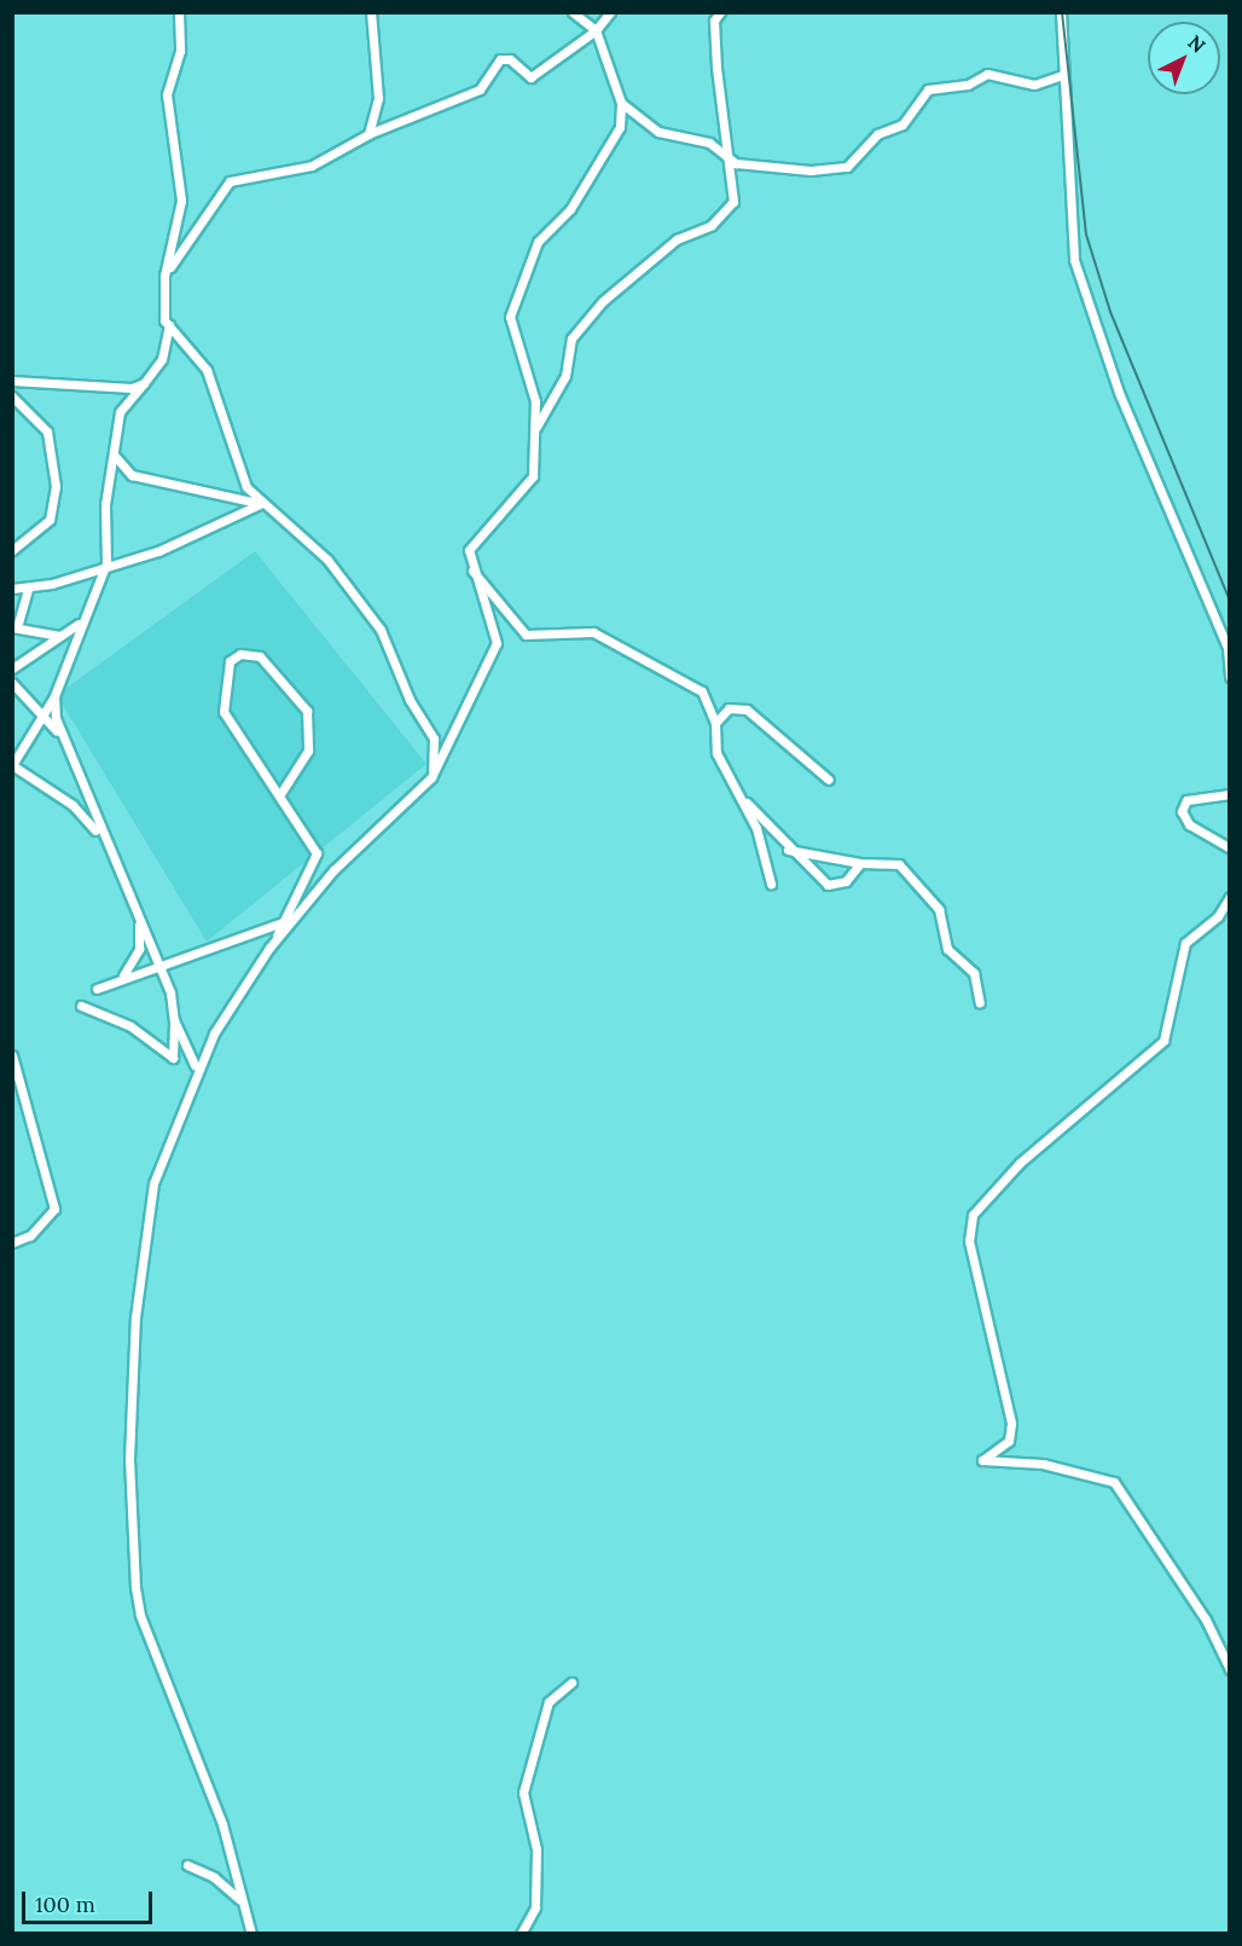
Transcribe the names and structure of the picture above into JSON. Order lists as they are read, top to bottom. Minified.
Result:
{"scale_bar":"100 m","north":"top right"}
